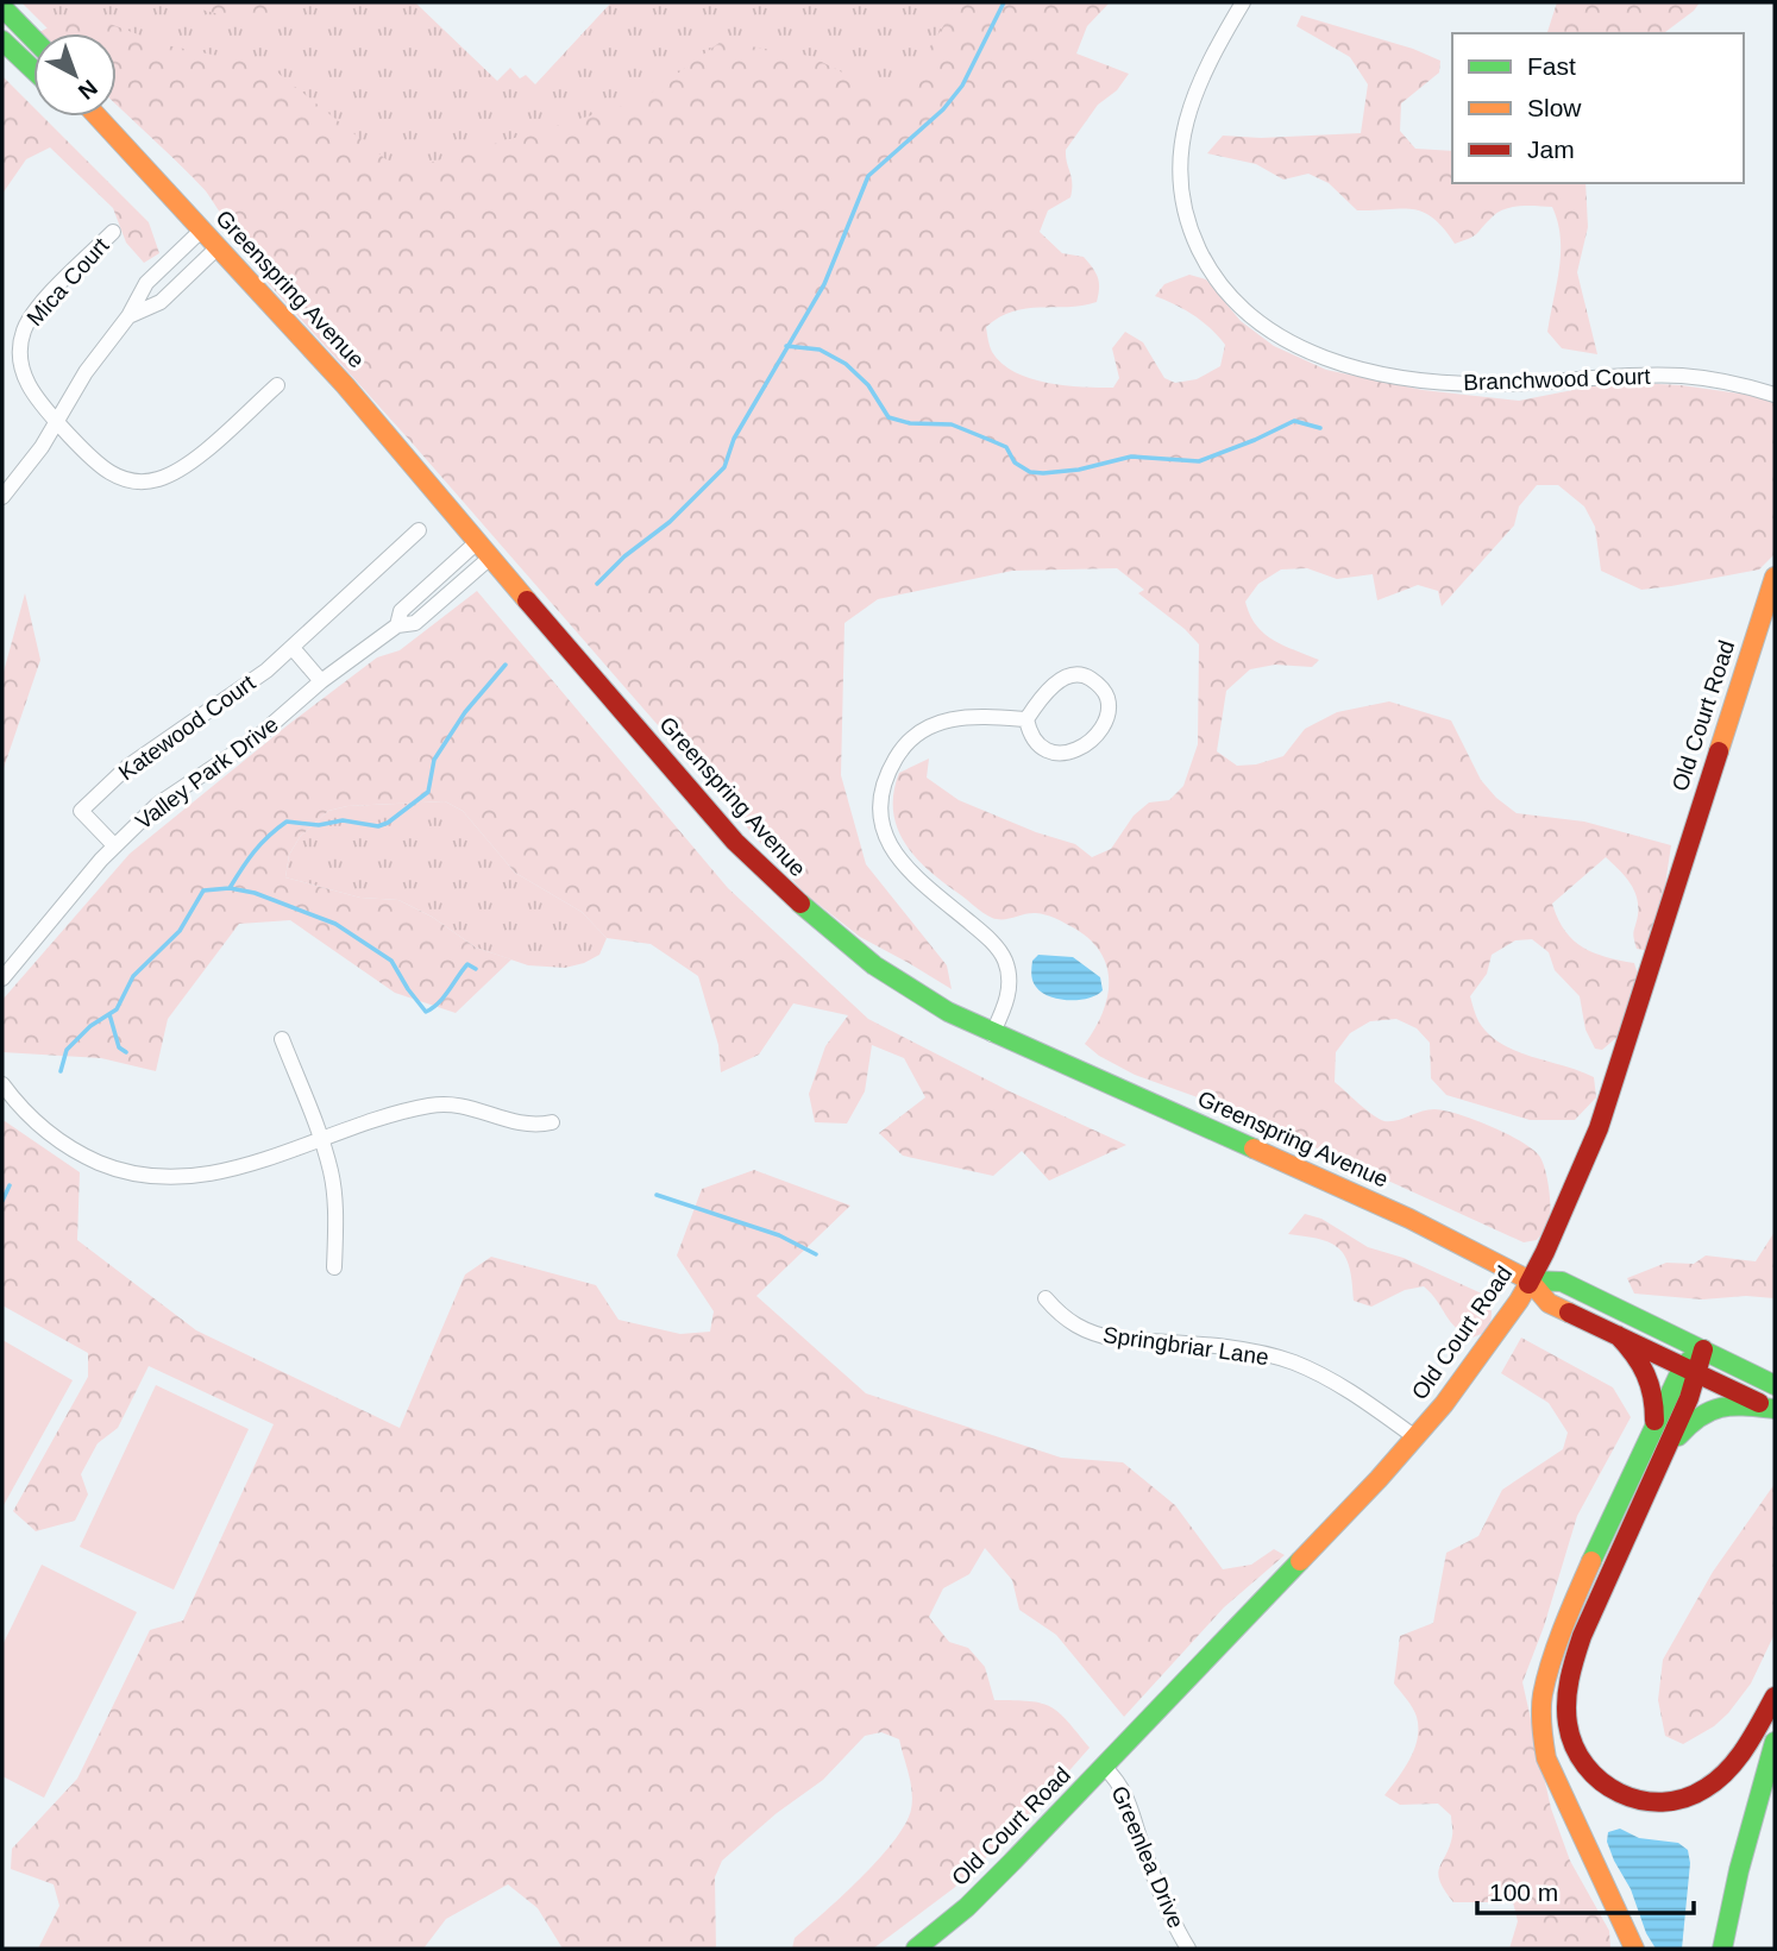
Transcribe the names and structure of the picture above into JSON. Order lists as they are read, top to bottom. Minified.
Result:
{"streets":{"main road":["Greenspring Avenue","Old Court Road"],"street":["Mica Court","Branchwood Court","Katewood Court","Valley Park Drive","Springbriar Lane","Greenlea Drive"]},"crossings":[["Greenspring Avenue","Old Court Road"],["Greenspring Avenue","Valley Park Drive"],["Old Court Road","Springbriar Lane"],["Old Court Road","Greenlea Drive"],["Katewood Court","Valley Park Drive"]],"legend":["Fast","Slow","Jam"],"scale_bar":"100 m","north":"bottom right"}
